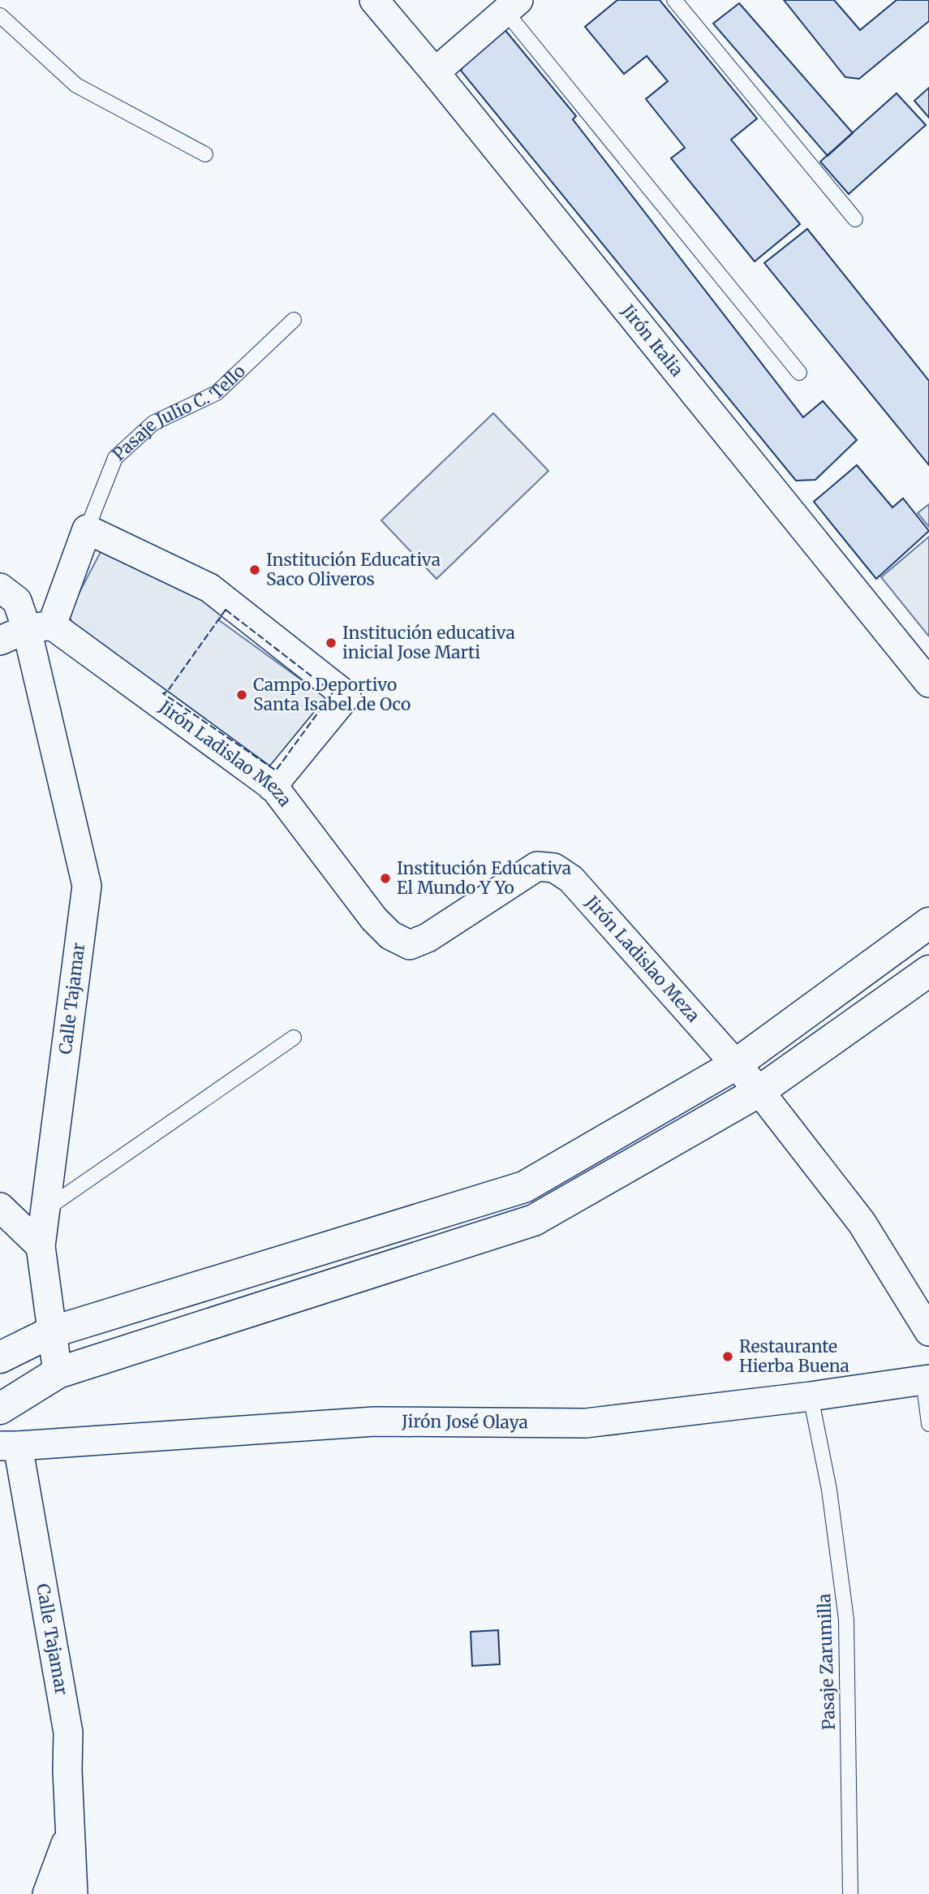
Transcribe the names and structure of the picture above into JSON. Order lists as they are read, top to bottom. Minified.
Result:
{"streets":{"street":["Jirón Italia","Pasaje Julio C. Tello","Jirón Ladislao Meza","Calle Tajamar","Jirón José Olaya"],"lane":["Pasaje Zarumilla"]},"crossings":[["Pasaje Julio C. Tello","Jirón Ladislao Meza"],["Pasaje Julio C. Tello","Calle Tajamar"],["Jirón Ladislao Meza","Calle Tajamar"],["Calle Tajamar","Jirón José Olaya"],["Jirón José Olaya","Pasaje Zarumilla"]],"places":["Institución Educativa Saco Oliveros","Institución educativa inicial Jose Marti","Campo Deportivo Santa Isabel de Oco","Institución Educativa El Mundo Y Yo","Restaurante Hierba Buena"]}
